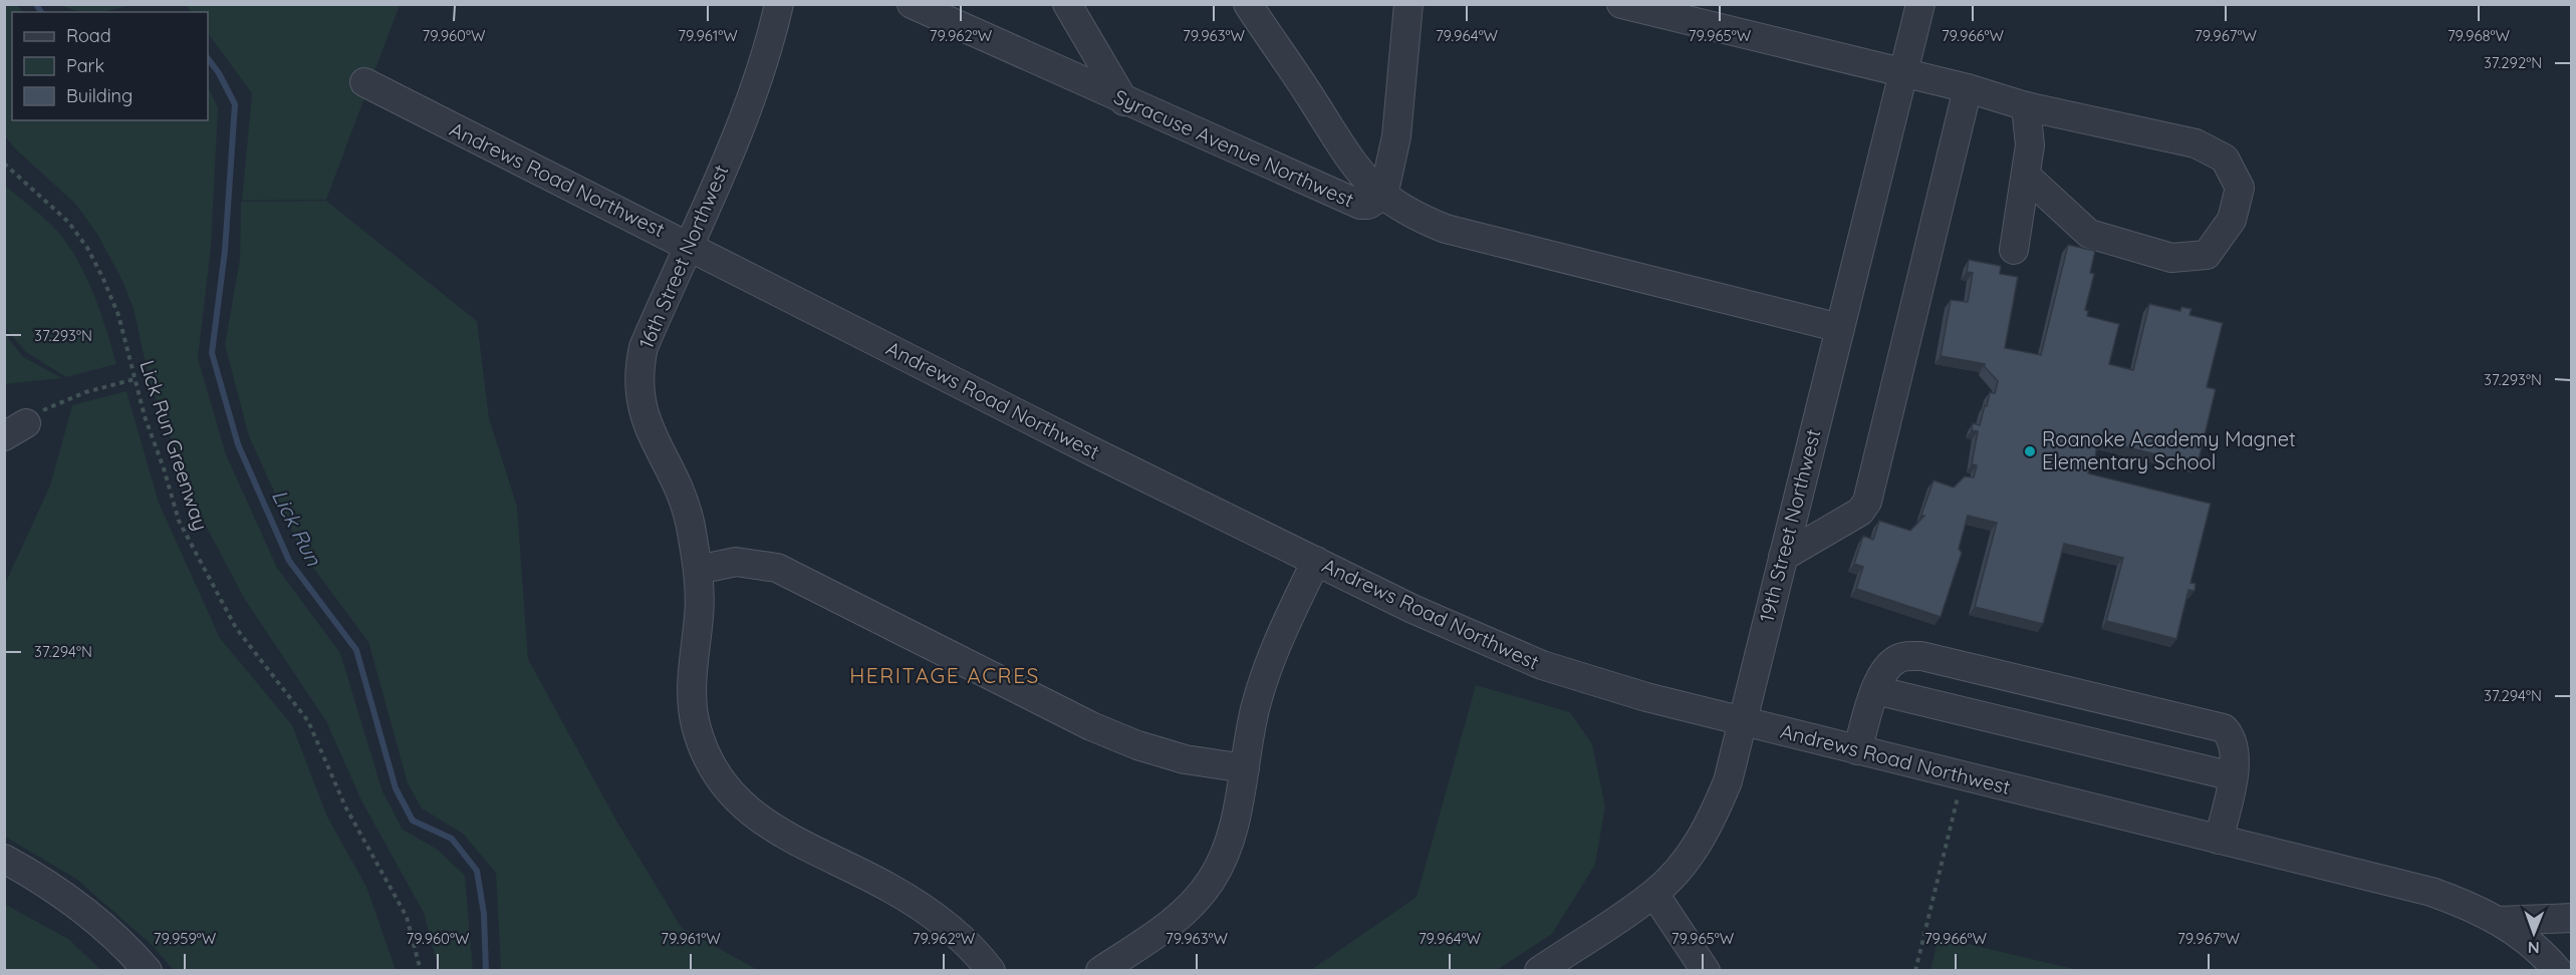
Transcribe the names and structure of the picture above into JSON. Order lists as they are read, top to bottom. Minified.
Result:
{"streets":{"street":["Syracuse Avenue Northwest","Andrews Road Northwest","16th Street Northwest","19th Street Northwest"],"path":["Lick Run Greenway"]},"crossings":[["Syracuse Avenue Northwest","19th Street Northwest"],["Andrews Road Northwest","16th Street Northwest"],["Andrews Road Northwest","19th Street Northwest"]],"districts":["HERITAGE ACRES"],"water":["Lick Run"],"places":["Roanoke Academy Magnet Elementary School"],"legend":["Road","Park","Building"],"north":"bottom","coordinates":["79.960°W","79.961°W","79.962°W","79.963°W","79.964°W","79.965°W","79.966°W","79.967°W","79.968°W","37.292°N","37.293°N","37.294°N","79.959°W"]}
